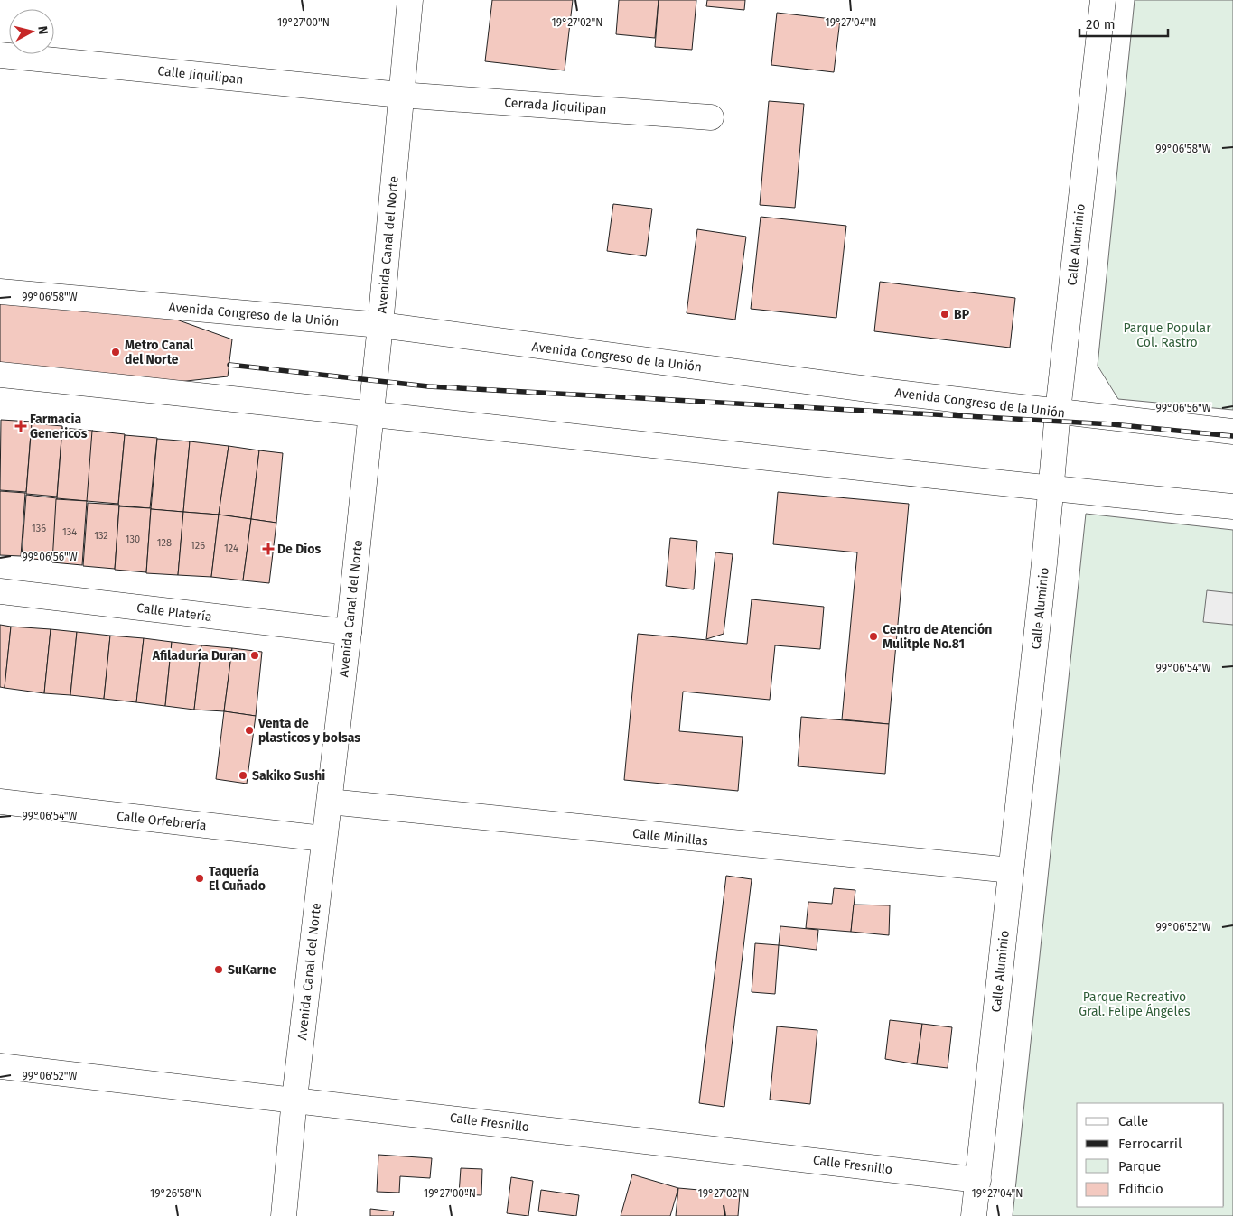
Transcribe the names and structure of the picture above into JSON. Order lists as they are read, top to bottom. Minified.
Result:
{"streets":{"street":["Calle Jiquilipan","Cerrada Jiquilipan","Avenida Canal del Norte","Calle Aluminio","Avenida Congreso de la Unión","Calle Platería","Calle Orfebrería","Calle Minillas","Calle Fresnillo"]},"crossings":[["Calle Jiquilipan","Cerrada Jiquilipan"],["Calle Jiquilipan","Avenida Canal del Norte"],["Cerrada Jiquilipan","Avenida Canal del Norte"],["Avenida Canal del Norte","Avenida Congreso de la Unión"],["Avenida Canal del Norte","Calle Platería"],["Avenida Canal del Norte","Calle Orfebrería"],["Avenida Canal del Norte","Calle Minillas"],["Avenida Canal del Norte","Calle Fresnillo"],["Calle Aluminio","Avenida Congreso de la Unión"],["Calle Aluminio","Calle Minillas"],["Calle Aluminio","Calle Fresnillo"]],"parks":["Parque Popular Col. Rastro","Parque Recreativo Gral. Felipe Ángeles"],"places":{"other":["BP","Metro Canal del Norte","Centro de Atención Mulitple No.81","Afiladuría Duran","Venta de plasticos y bolsas","Sakiko Sushi","Taquería El Cuñado","SuKarne"],"health":["Farmacia Genericos","De Dios"]},"house_numbers":["136","134","132","130","128","126","124"],"legend":["Calle","Ferrocarril","Parque","Edificio"],"scale_bar":"20 m","north":"right","coordinates":["19°27'00\"N","19°27'02\"N","19°27'04\"N","99°06'58\"W","99°06'56\"W","99°06'54\"W","99°06'52\"W","19°26'58\"N"]}
